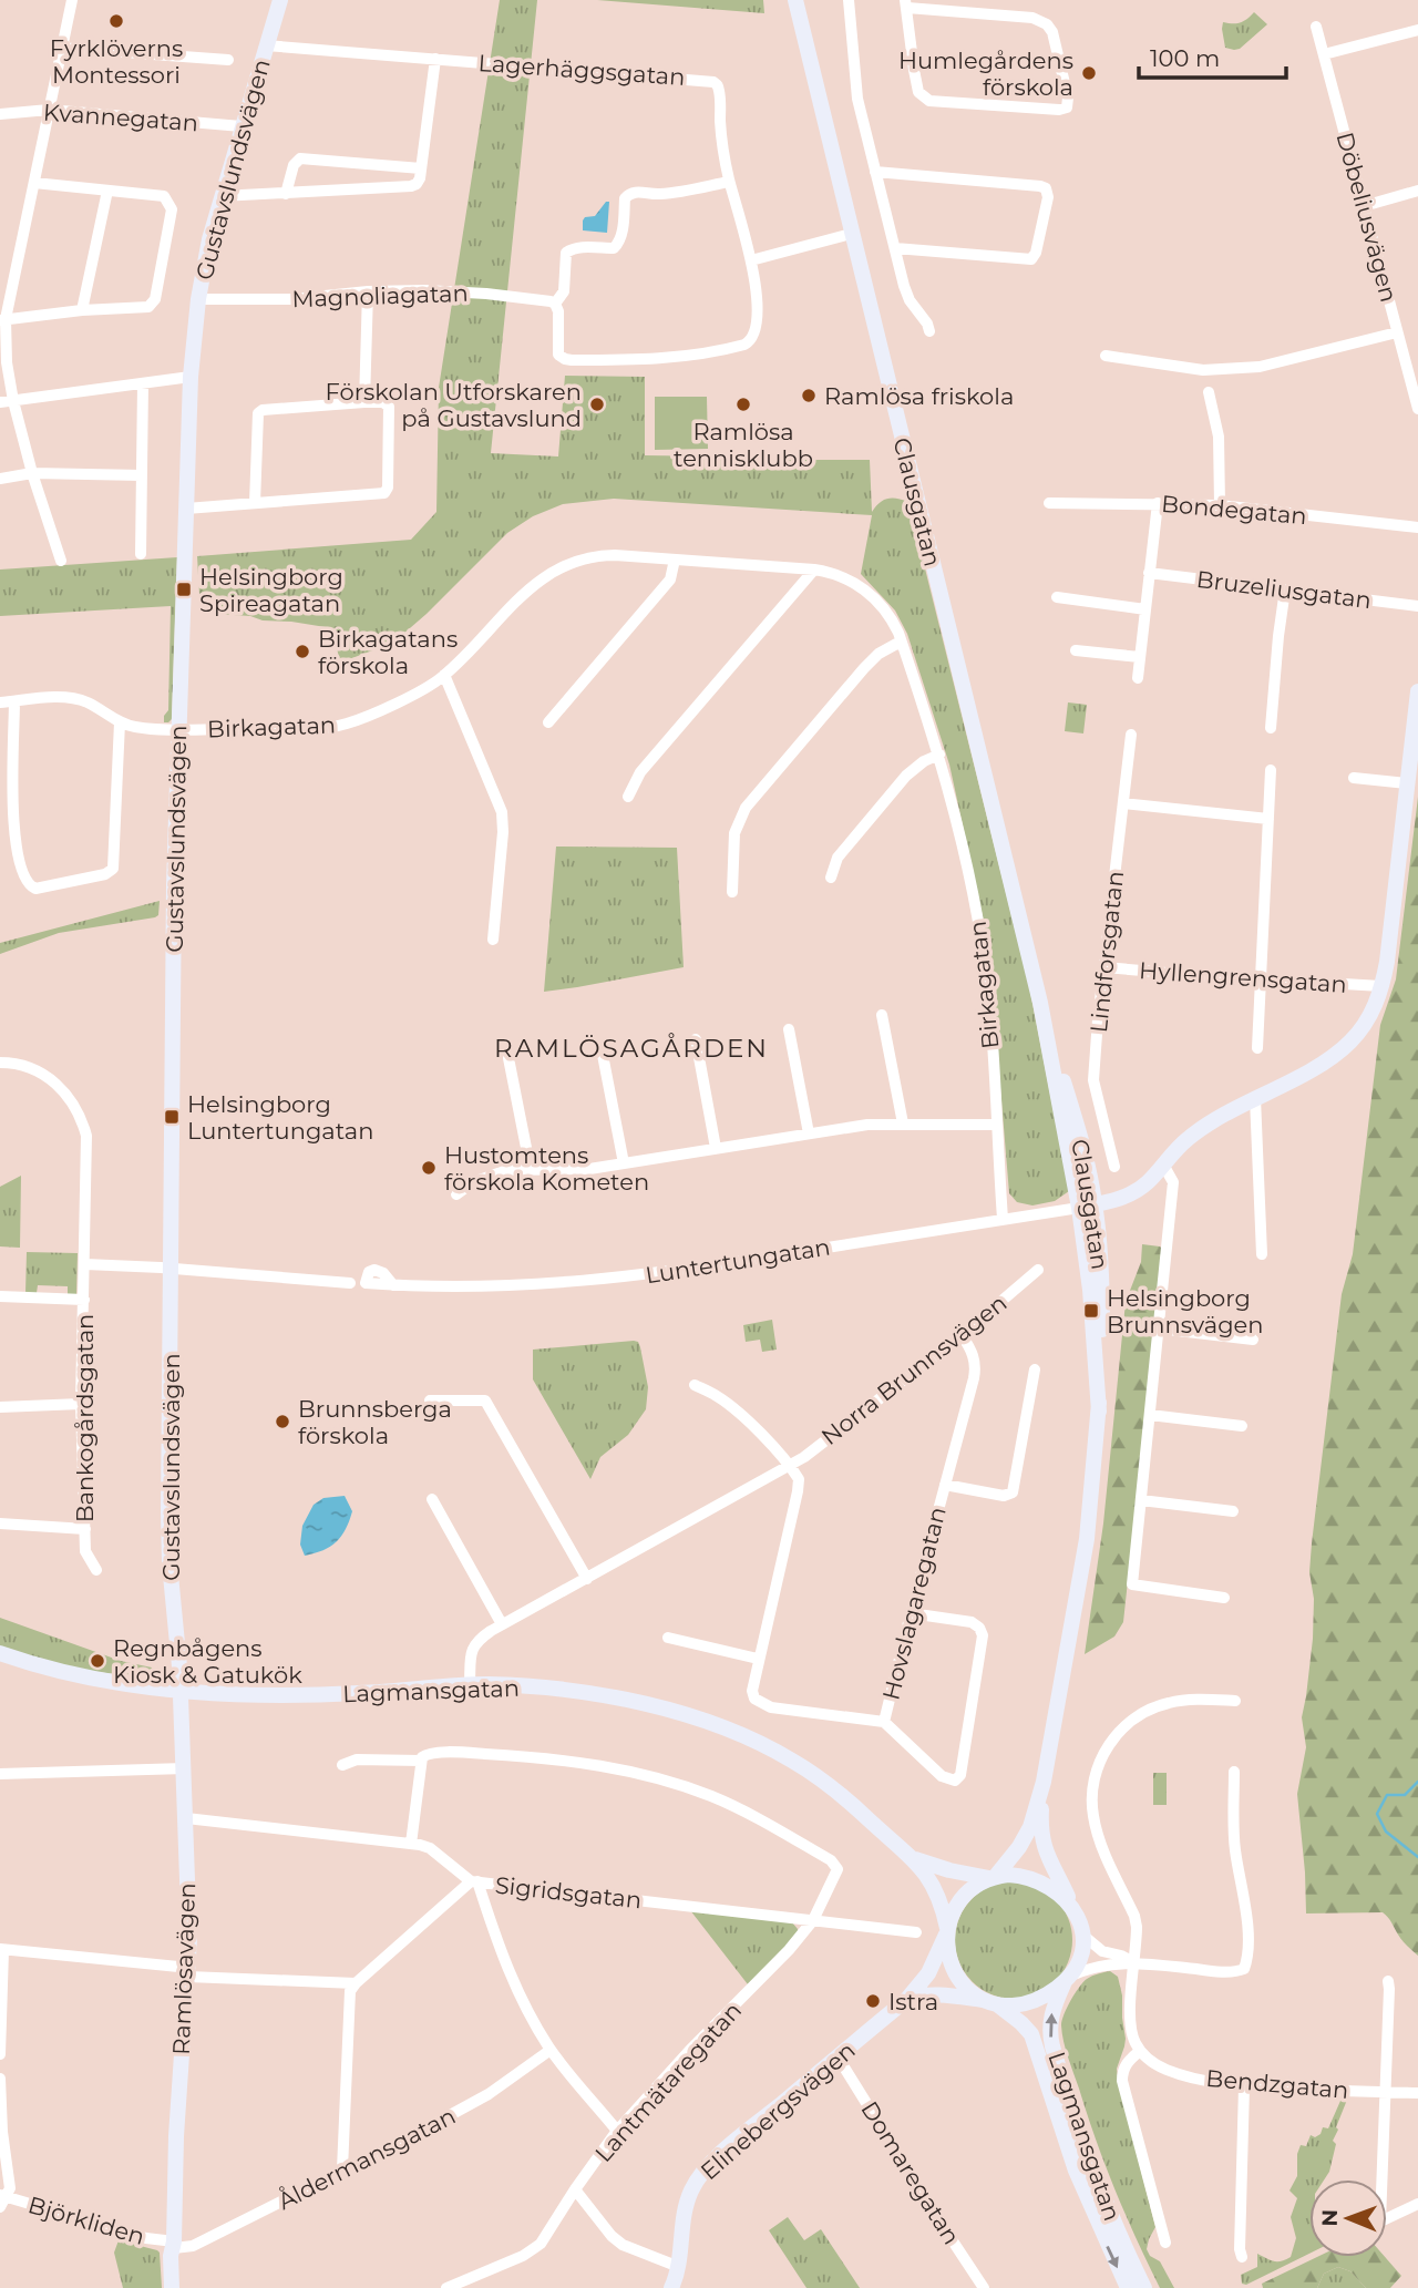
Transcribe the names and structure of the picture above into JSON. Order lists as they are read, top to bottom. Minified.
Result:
{"streets":{"street":["Lagerhäggsgatan","Kvannegatan","Gustavslundsvägen","Döbeliusvägen","Magnoliagatan","Clausgatan","Bondegatan","Bruzeliusgatan","Birkagatan","Lindforsgatan","Hyllengrensgatan","Luntertungatan","Norra Brunnsvägen","Bankogårdsgatan","Hovslagaregatan","Lagmansgatan","Sigridsgatan","Ramlösavägen","Lantmätaregatan","Bendzgatan","Elinebergsvägen","Åldermansgatan","Domaregatan","Björkliden"]},"crossings":[["Lagerhäggsgatan","Gustavslundsvägen"],["Kvannegatan","Gustavslundsvägen"],["Gustavslundsvägen","Magnoliagatan"],["Gustavslundsvägen","Birkagatan"],["Gustavslundsvägen","Lagmansgatan"],["Gustavslundsvägen","Ramlösavägen"],["Clausgatan","Luntertungatan"],["Clausgatan","Lagmansgatan"],["Clausgatan","Elinebergsvägen"],["Birkagatan","Luntertungatan"],["Lindforsgatan","Hyllengrensgatan"],["Norra Brunnsvägen","Hovslagaregatan"],["Norra Brunnsvägen","Lagmansgatan"],["Lagmansgatan","Ramlösavägen"],["Lagmansgatan","Elinebergsvägen"],["Sigridsgatan","Ramlösavägen"],["Sigridsgatan","Lantmätaregatan"],["Ramlösavägen","Åldermansgatan"],["Ramlösavägen","Björkliden"],["Elinebergsvägen","Domaregatan"],["Åldermansgatan","Björkliden"]],"districts":["RAMLÖSAGÅRDEN"],"places":{"other":["Fyrklöverns Montessori","Humlegårdens förskola","Ramlösa friskola","Förskolan Utforskaren på Gustavslund","Ramlösa tennisklubb","Birkagatans förskola","Hustomtens förskola Kometen","Brunnsberga förskola","Regnbågens Kiosk & Gatukök","Istra"],"transit":["Helsingborg Spireagatan","Helsingborg Luntertungatan","Helsingborg Brunnsvägen"]},"scale_bar":"100 m","north":"left"}
